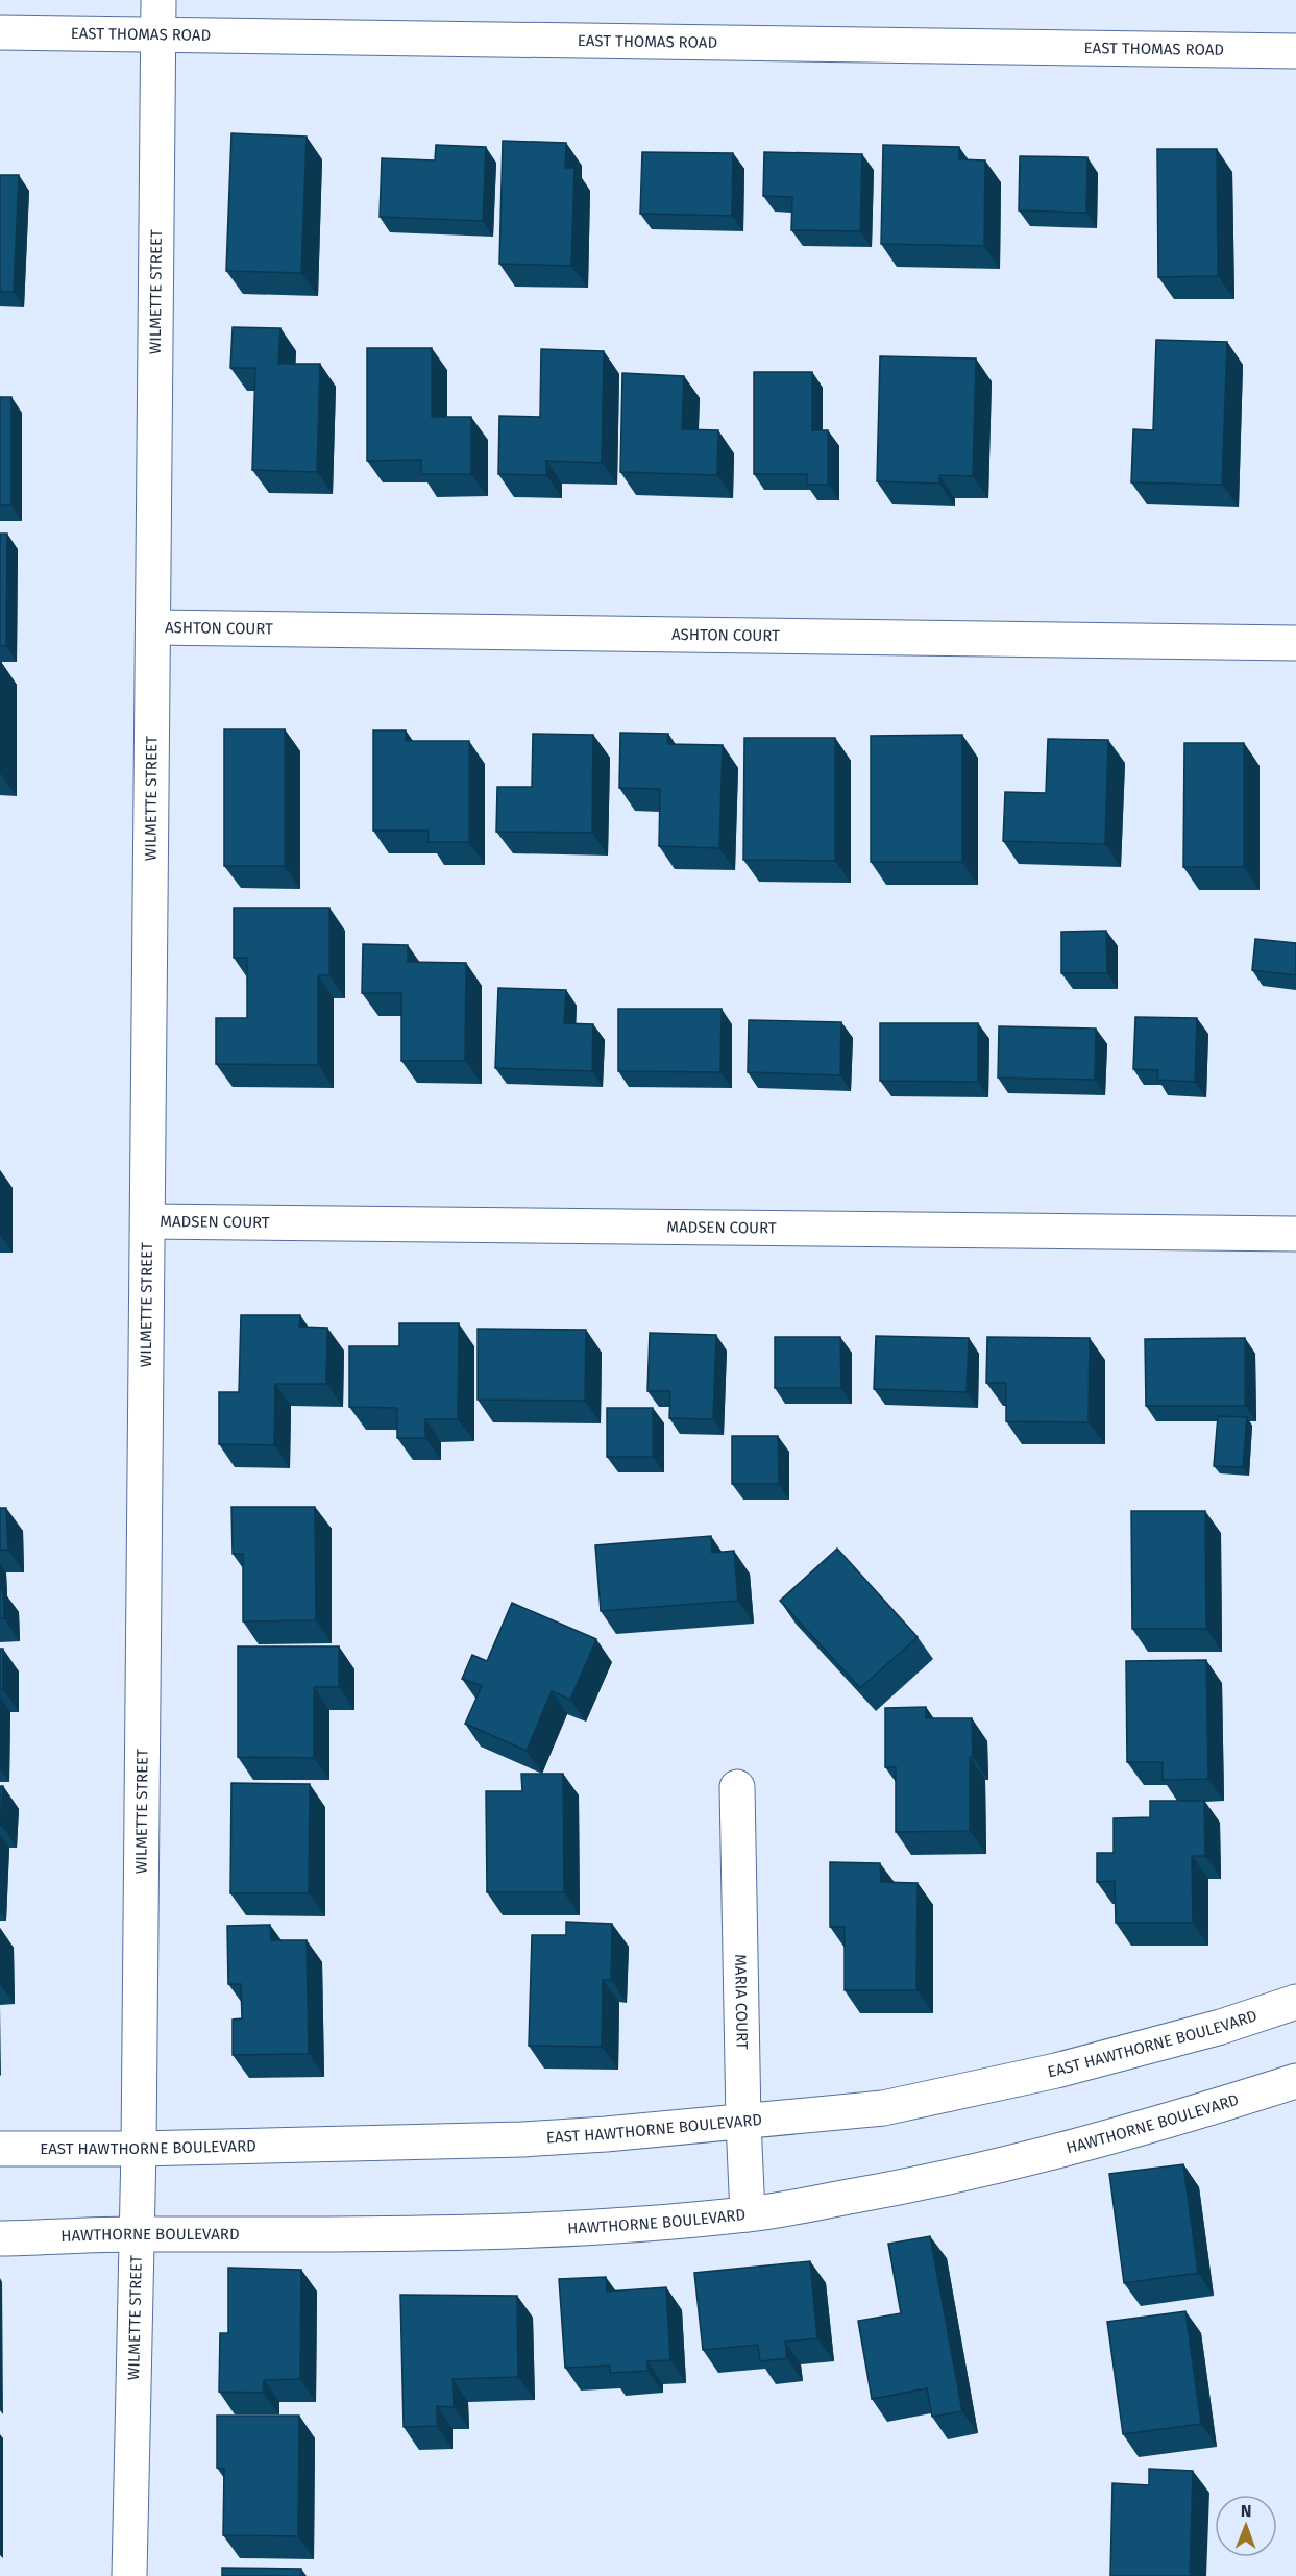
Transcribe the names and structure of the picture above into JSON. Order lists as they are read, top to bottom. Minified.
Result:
{"streets":{"street":["EAST THOMAS ROAD","WILMETTE STREET","ASHTON COURT","MADSEN COURT","MARIA COURT","EAST HAWTHORNE BOULEVARD","HAWTHORNE BOULEVARD"]},"crossings":[["EAST THOMAS ROAD","WILMETTE STREET"],["WILMETTE STREET","ASHTON COURT"],["WILMETTE STREET","MADSEN COURT"],["WILMETTE STREET","EAST HAWTHORNE BOULEVARD"],["WILMETTE STREET","HAWTHORNE BOULEVARD"],["MARIA COURT","EAST HAWTHORNE BOULEVARD"],["MARIA COURT","HAWTHORNE BOULEVARD"]],"north":"top"}
